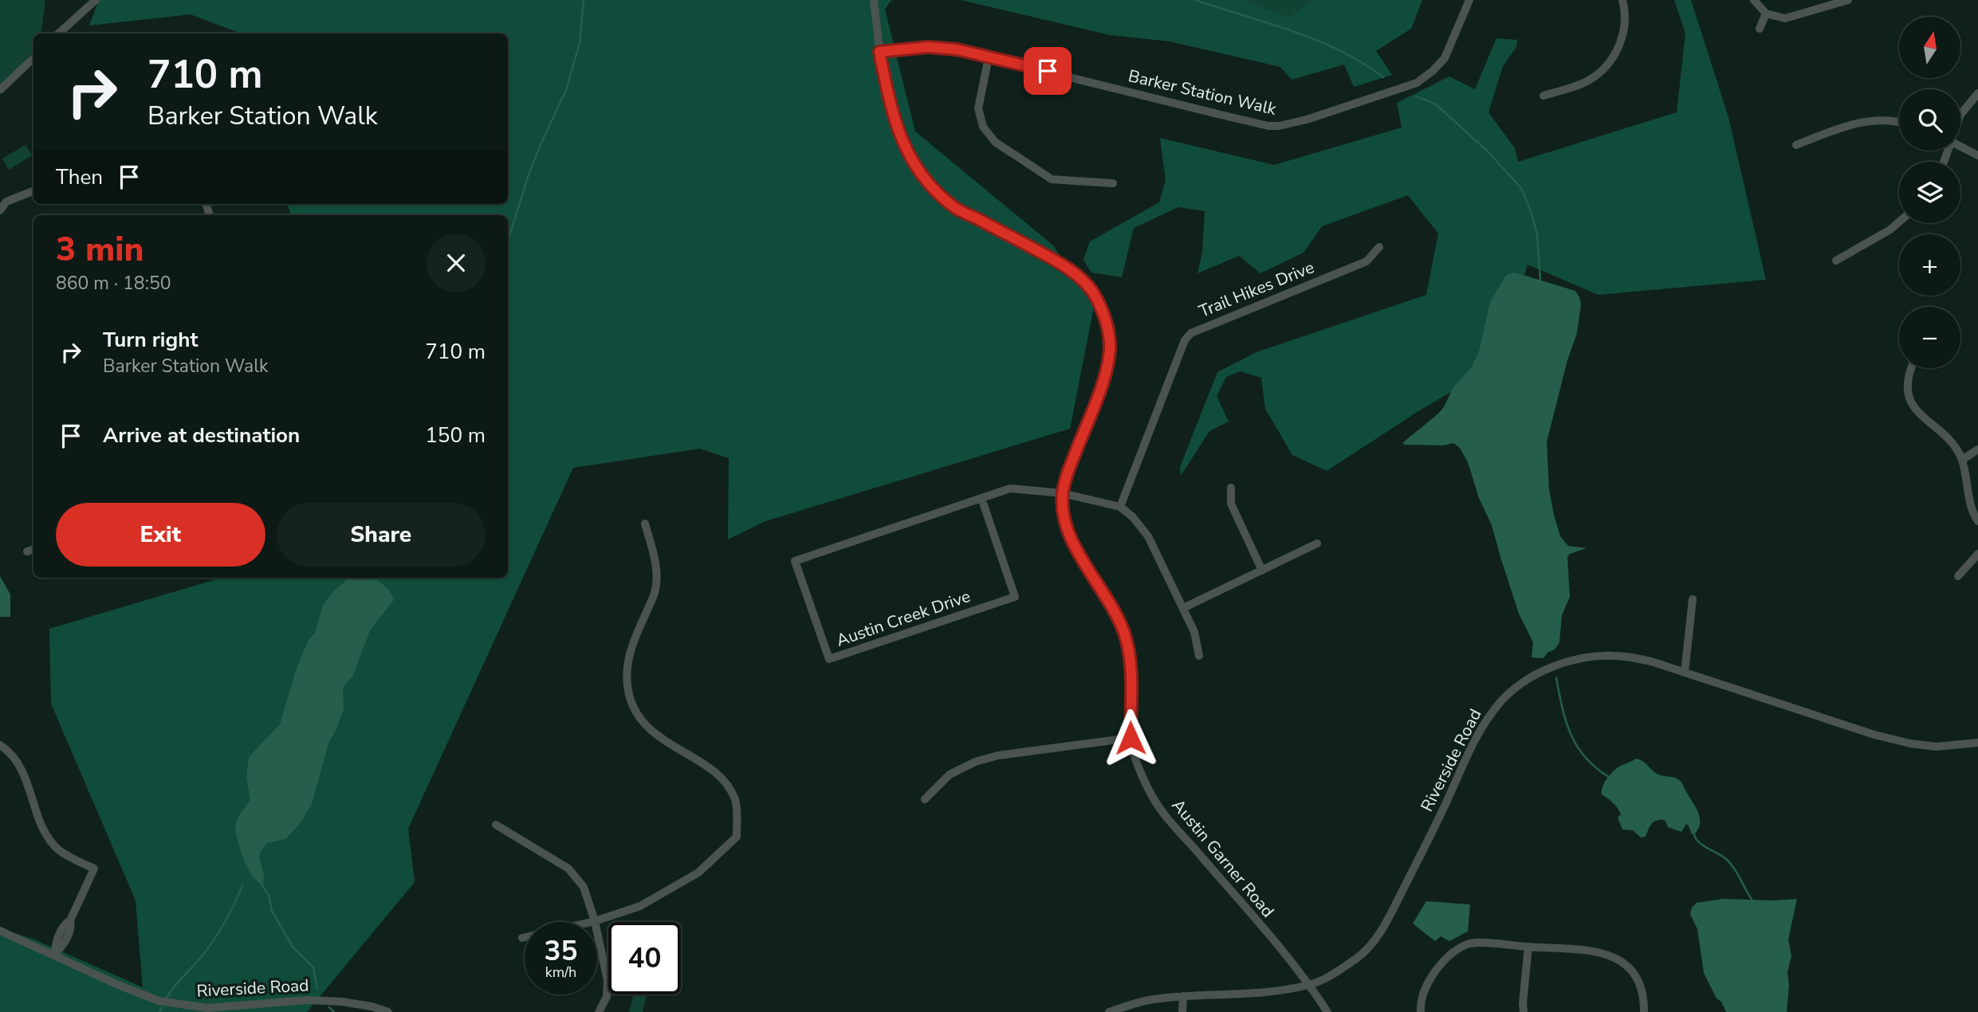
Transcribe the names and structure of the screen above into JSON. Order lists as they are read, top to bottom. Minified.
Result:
{"streets":{"street":["Barker Station Walk","Trail Hikes Drive","Austin Creek Drive","Riverside Road","Austin Garner Road"]},"crossings":[["Barker Station Walk","Austin Garner Road"],["Trail Hikes Drive","Austin Creek Drive"],["Austin Creek Drive","Austin Garner Road"],["Riverside Road","Austin Garner Road"]],"north":"top","page":{"map_buttons":["+","−"],"turn":["710 m","Barker Station Walk"],"then":"Then","heading":["3 min","860 m · 18:50"],"list":[{"name":"Turn right","note":"Barker Station Walk","value":"710 m"},{"name":"Arrive at destination","value":"150 m"}],"buttons":["Exit","Share"],"speed":"35 km/h","limit":"40"}}
